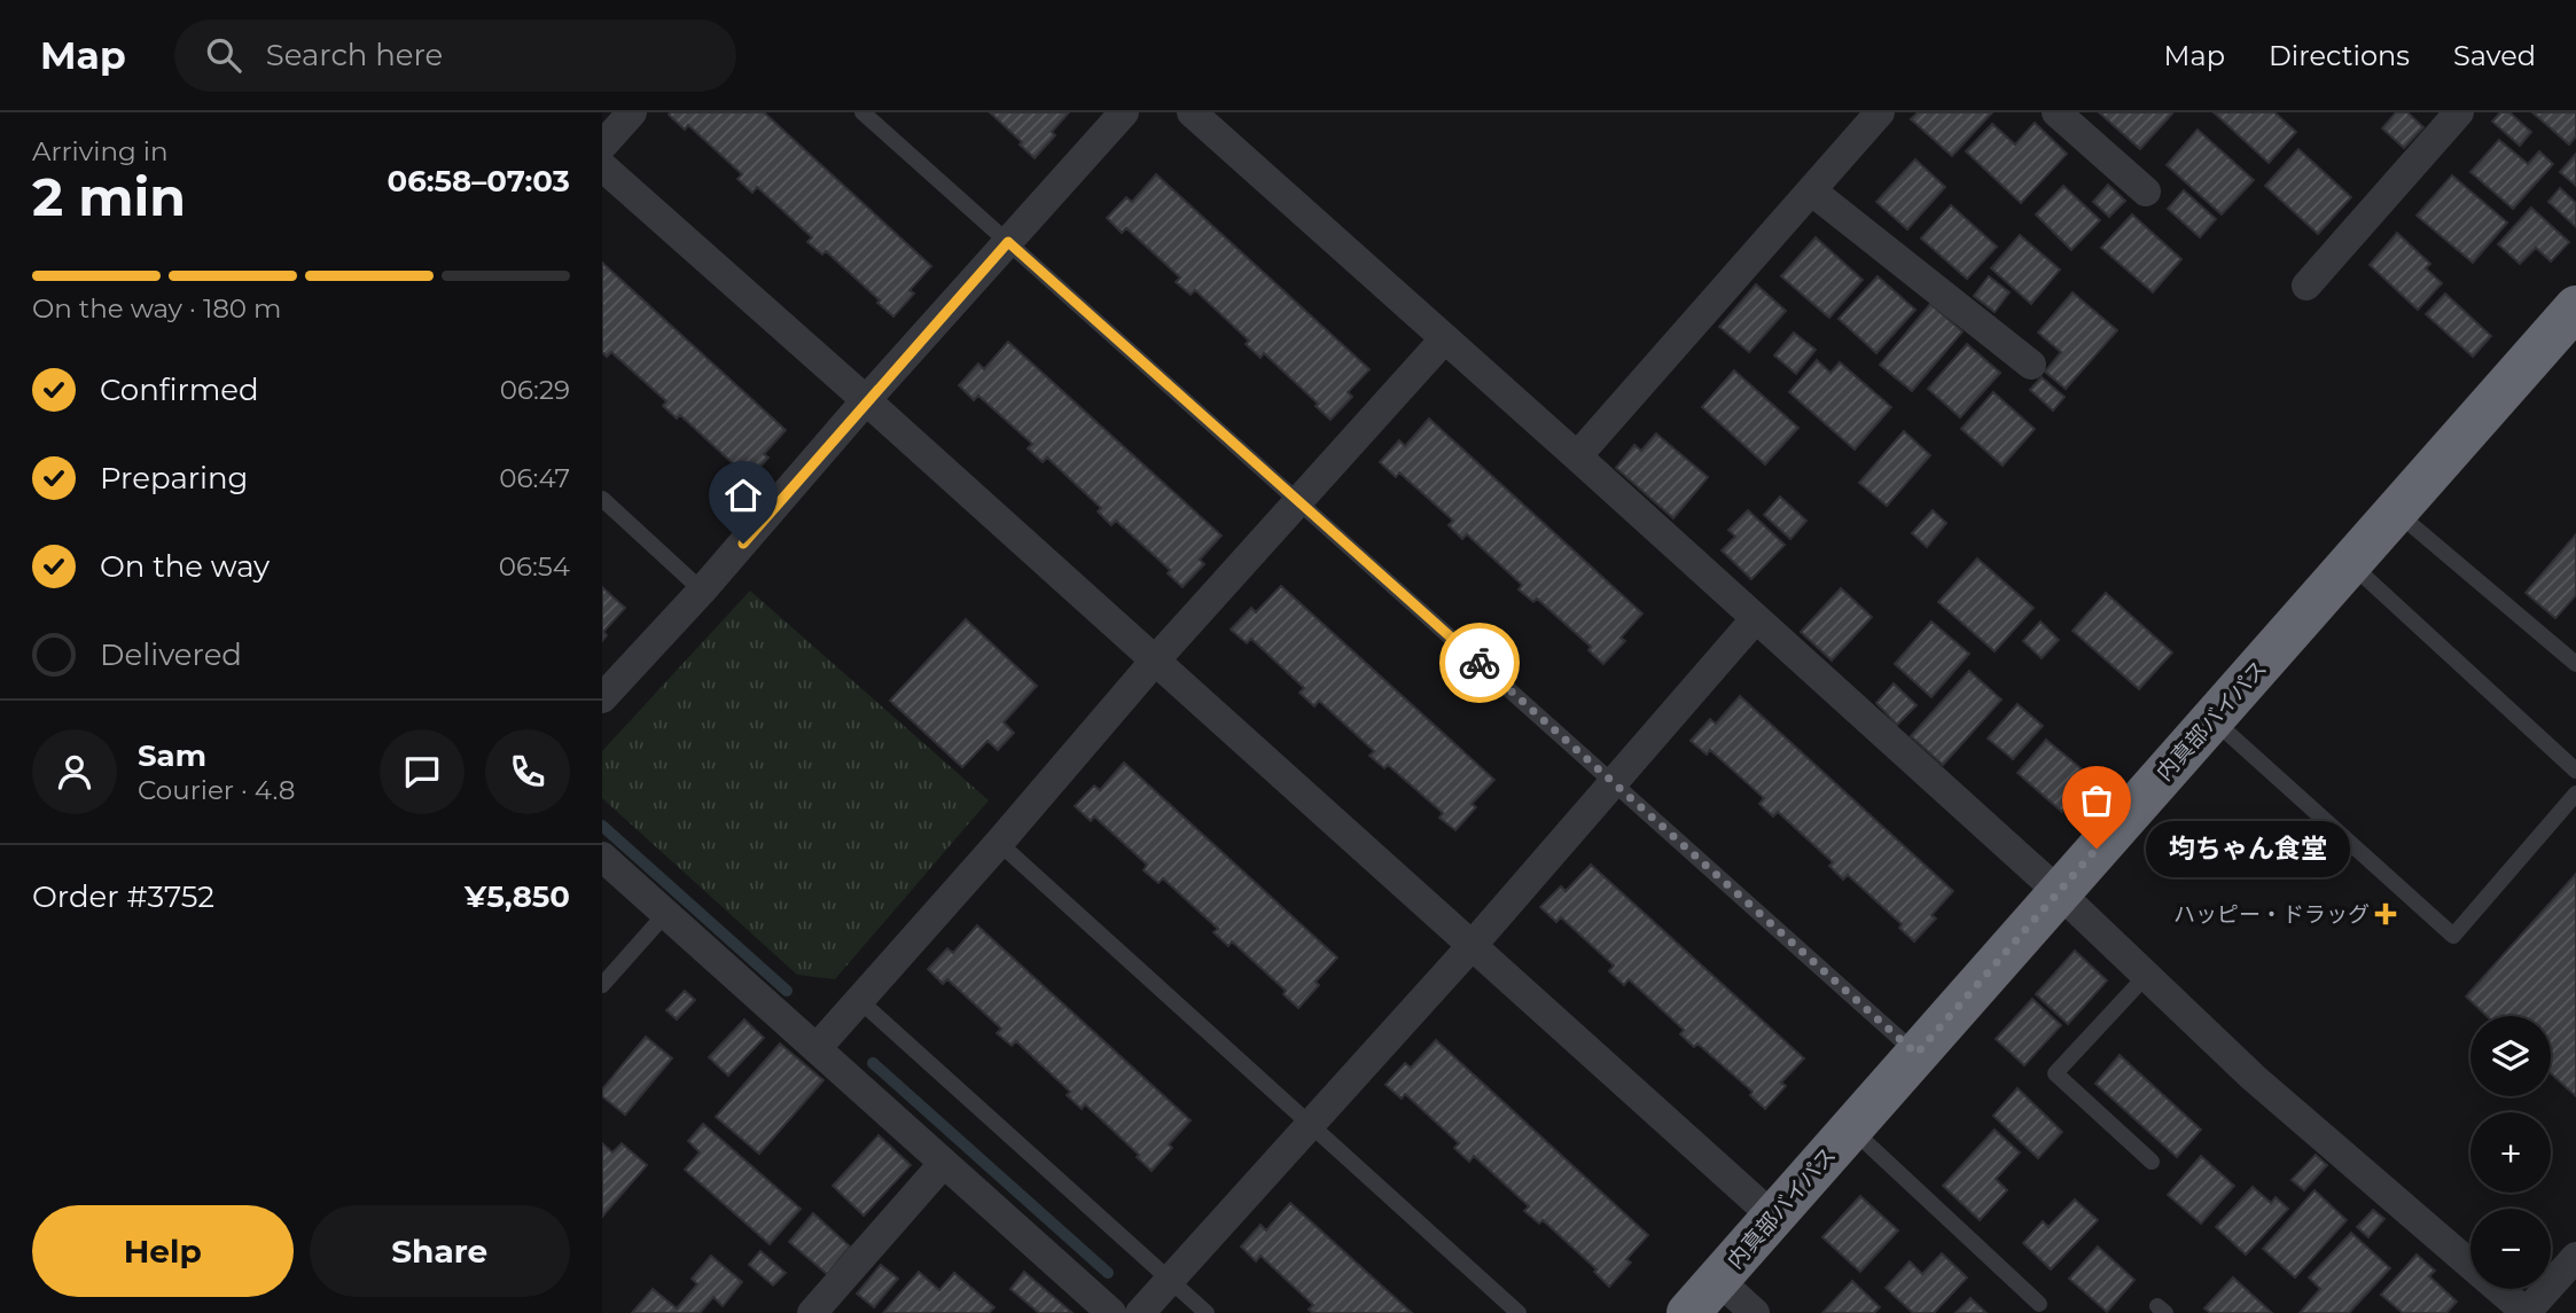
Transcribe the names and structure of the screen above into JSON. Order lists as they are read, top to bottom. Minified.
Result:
{"streets":{"highway":["内真部バイパス"]},"places":{"other":["均ちゃん食堂"],"health":["ハッピー・ドラッグ"]},"page":{"header":"Map","search":"Search here","nav":["Map","Directions","Saved"],"heading":["2 min","Arriving in","06:58–07:03"],"panel":["Sam","Courier · 4.8","Order #3752","¥5,850"],"bar":"On the way · 180 m","list":[["Confirmed","06:29"],["Preparing","06:47"],["On the way","06:54"],"Delivered"],"bubble":"均ちゃん食堂","map_buttons":["+","−"],"buttons":["Help","Share"]}}
